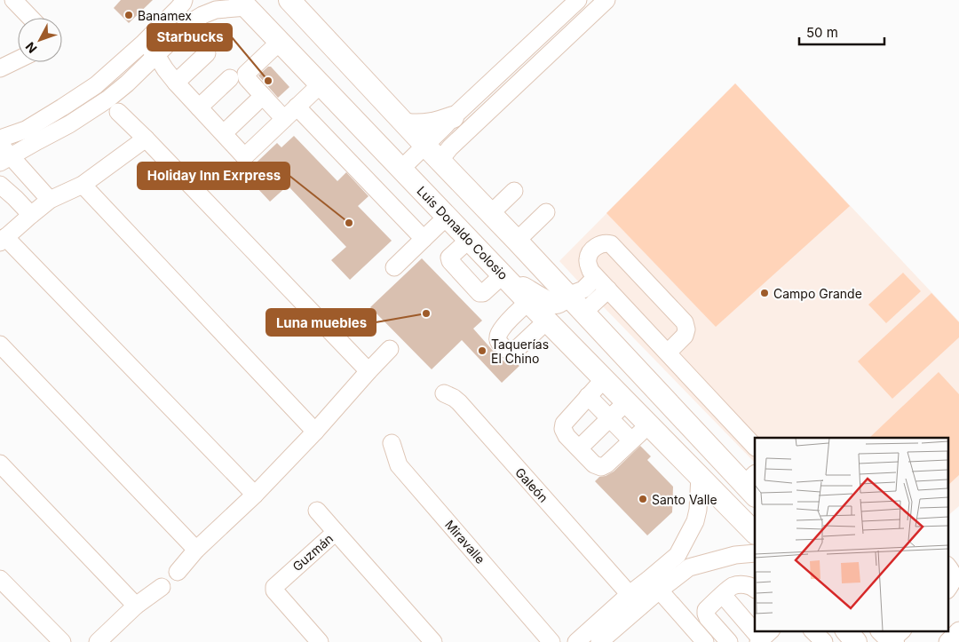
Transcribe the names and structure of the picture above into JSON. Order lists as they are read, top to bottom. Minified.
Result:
{"streets":{"main road":["Luis Donaldo Colosio"],"street":["Galeón","Miravalle","Guzmán"]},"places":["Banamex","Starbucks","Holiday Inn Exrpress","Campo Grande","Luna muebles","Taquerías El Chino","Santo Valle"],"scale_bar":"50 m","north":"bottom left"}
